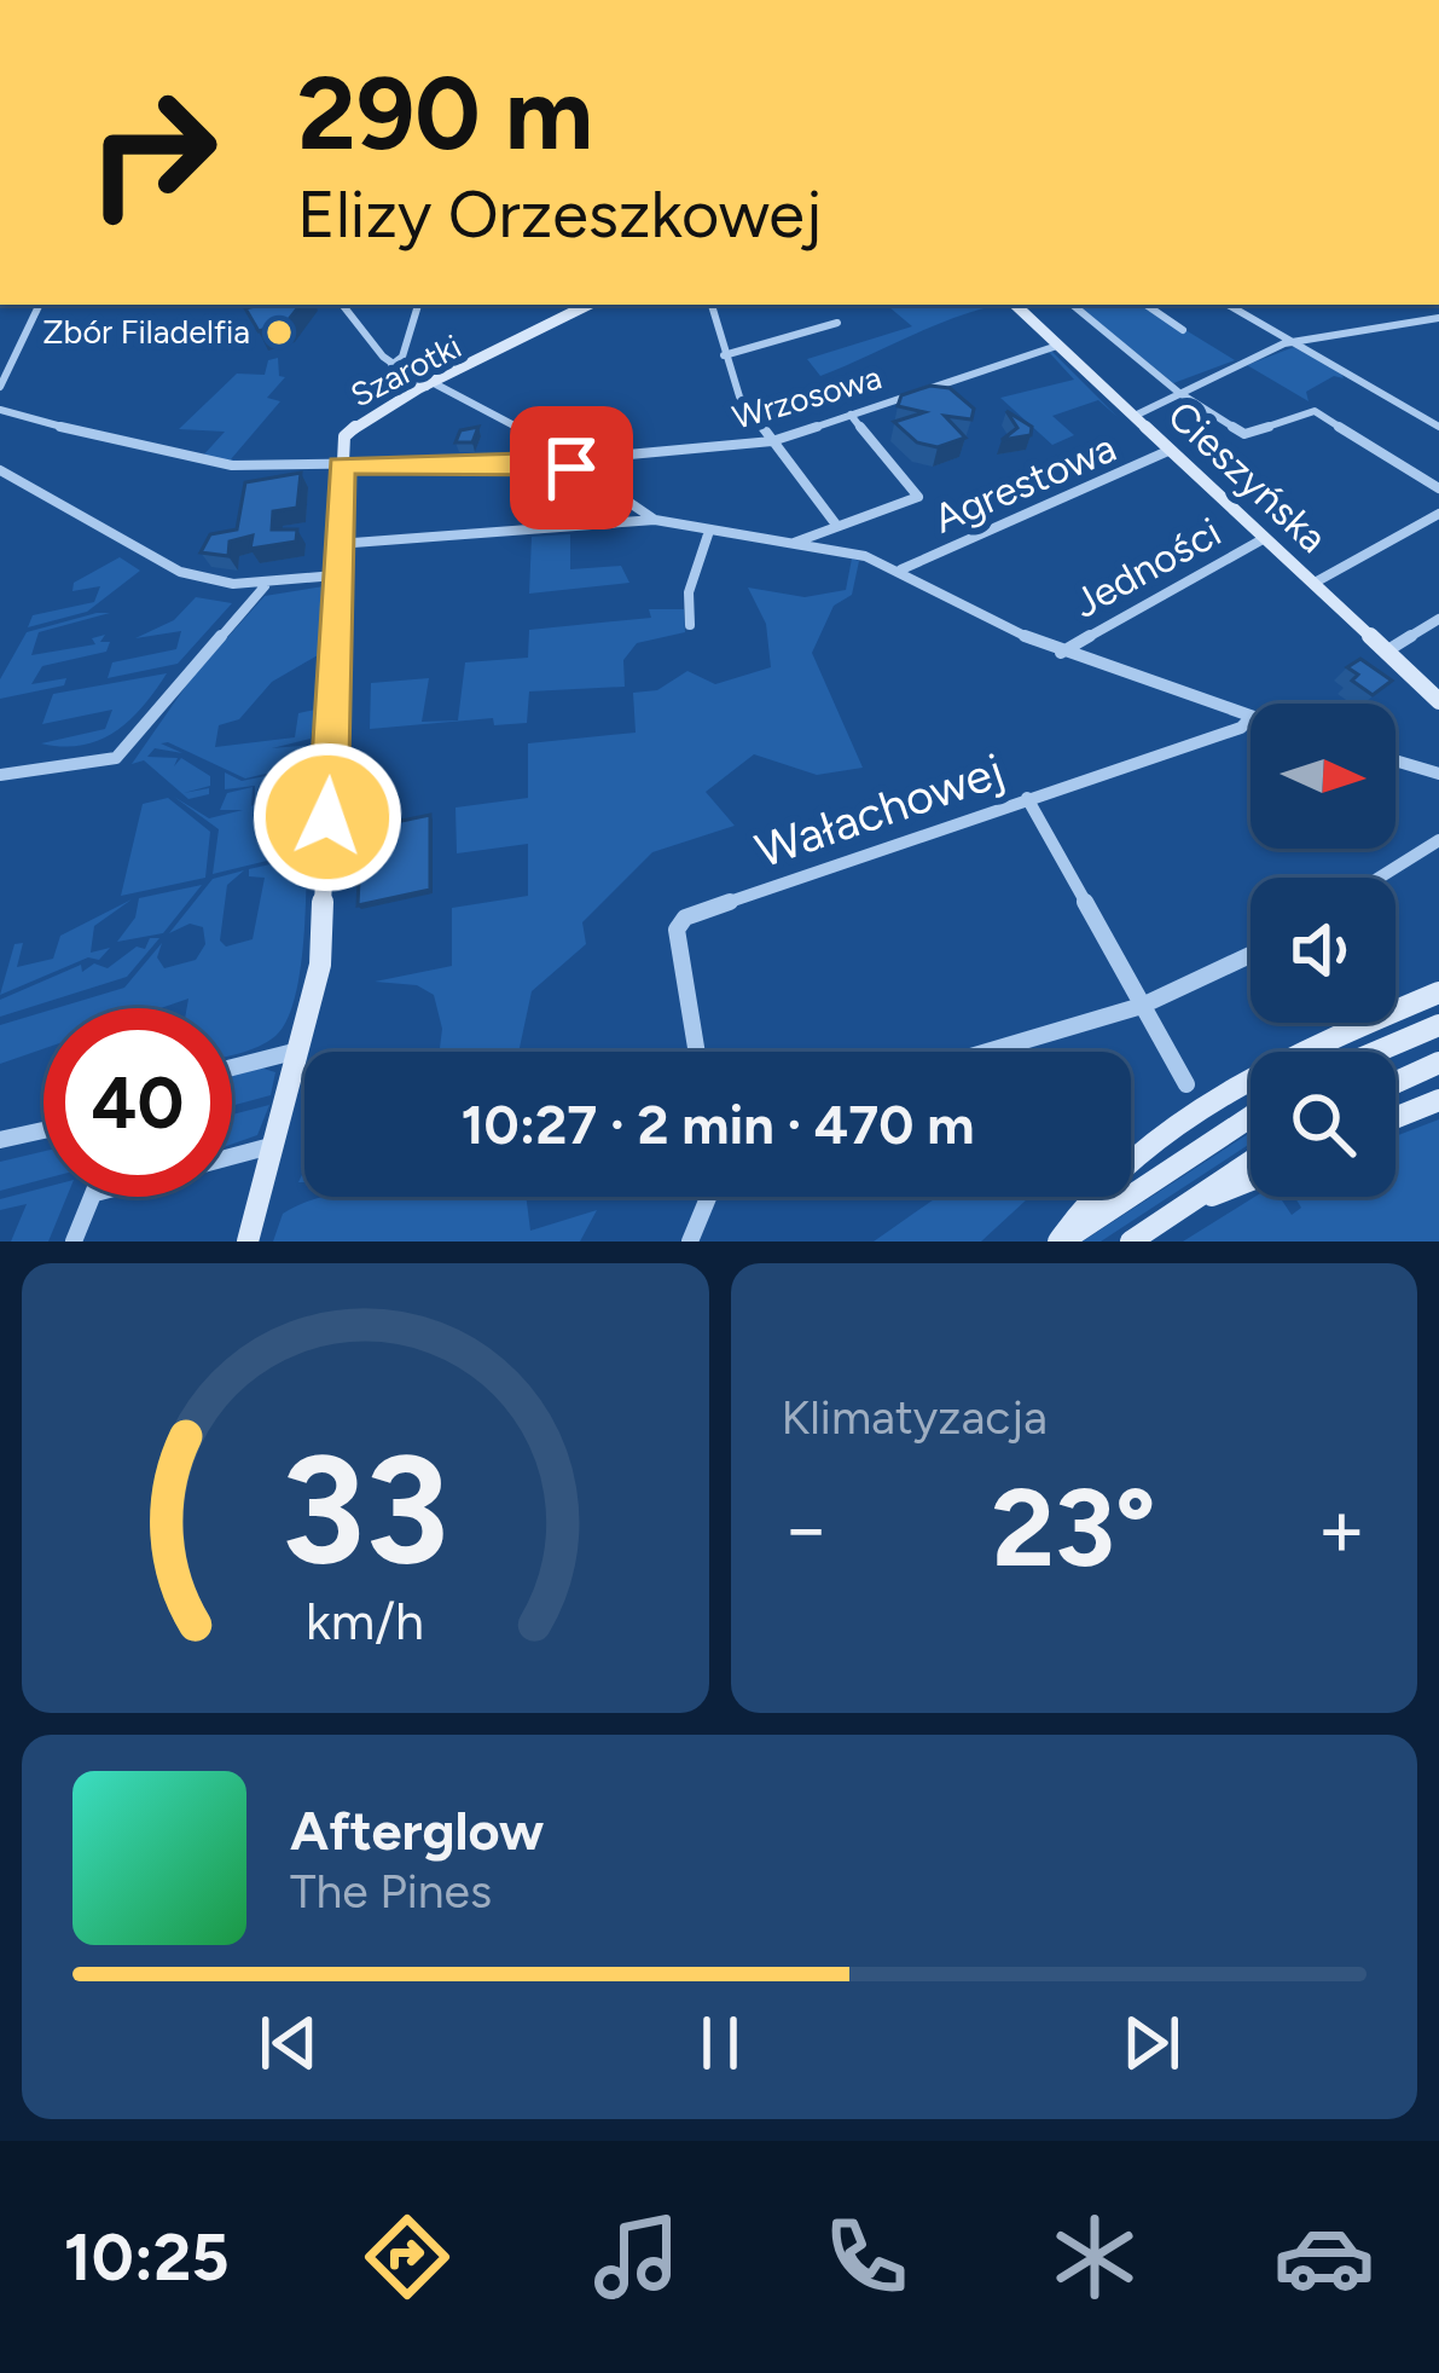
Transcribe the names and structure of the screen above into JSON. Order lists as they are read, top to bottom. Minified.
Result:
{"streets":{"main road":["Szarotki","Cieszyńska"],"street":["Wrzosowa","Agrestowa","Jedności","Wałachowej"]},"crossings":[["Szarotki","Wrzosowa"],["Wrzosowa","Cieszyńska"],["Cieszyńska","Agrestowa"],["Cieszyńska","Jedności"]],"places":["Zbór Filadelfia"],"north":"right","page":{"turn":["290 m","Elizy Orzeszkowej"],"limit":"40","trip":"10:27 · 2 min · 470 m","tile":"Klimatyzacja","heat":["−","23°","+"],"song":["Afterglow","The Pines"],"tabs":"10:25","gauge":["33","km/h"]}}
